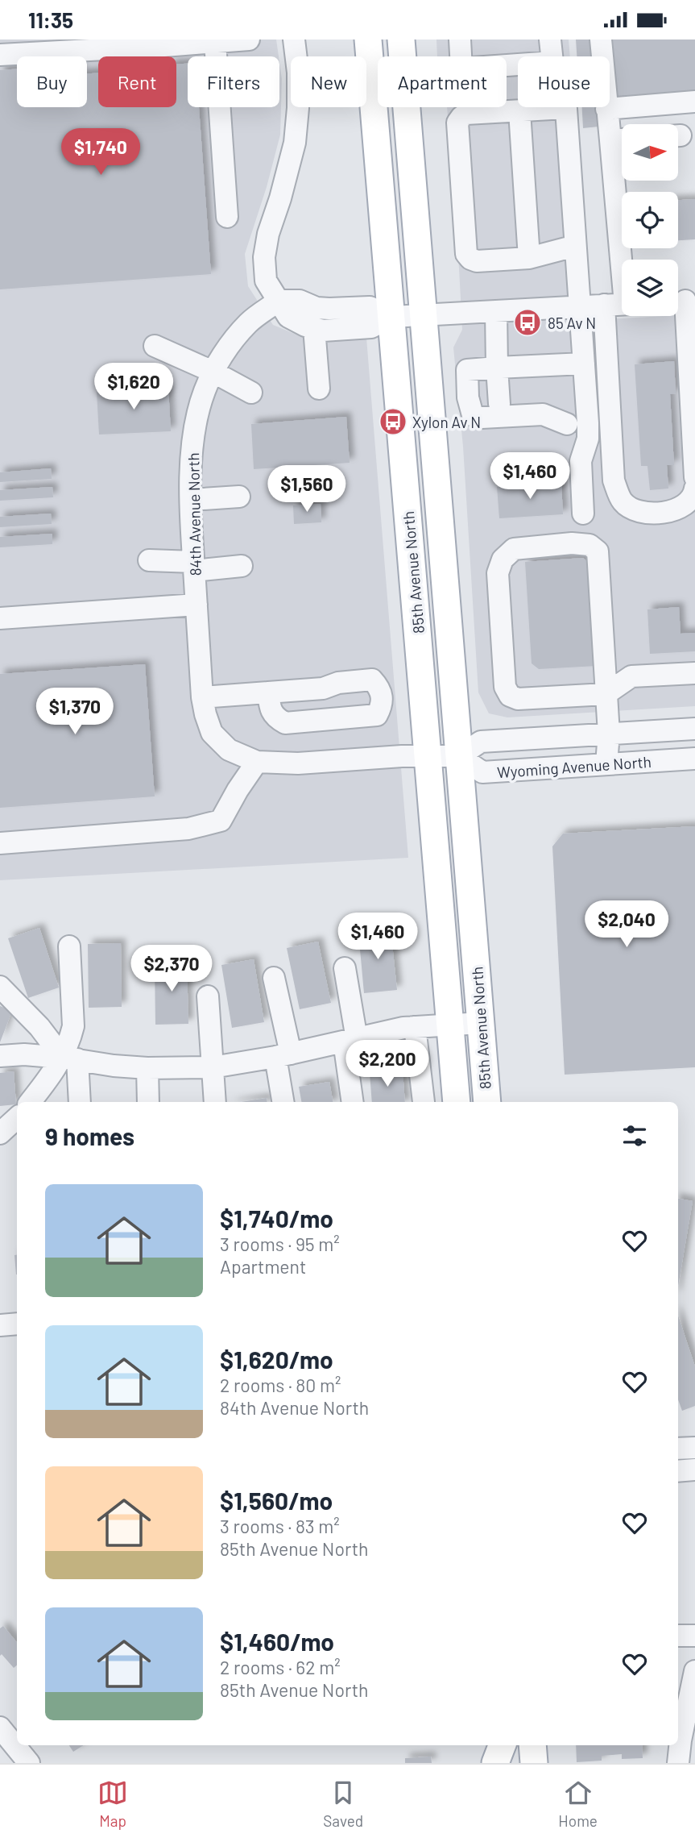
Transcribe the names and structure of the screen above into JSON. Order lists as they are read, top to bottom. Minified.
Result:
{"streets":{"main road":["85th Avenue North"],"street":["84th Avenue North","Wyoming Avenue North"]},"crossings":[["85th Avenue North","Wyoming Avenue North"]],"places":{"bus stop":["85 Av N","Xylon Av N"]},"north":"right","page":{"status":"11:35","chip":["Buy","Rent","Filters","New","Apartment","House"],"price":["$1,740","$1,620","$1,460","$1,560","$1,370","$2,040","$1,460","$2,370","$2,200"],"heading":"9 homes","list":[{"name":"$1,740/mo","note":"3 rooms · 95 m² · Apartment"},{"name":"$1,620/mo","note":"2 rooms · 80 m² · 84th Avenue North"},{"name":"$1,560/mo","note":"3 rooms · 83 m² · 85th Avenue North"},{"name":"$1,460/mo","note":"2 rooms · 62 m² · 85th Avenue North"}],"tabs":["Map","Saved","Home"]}}
